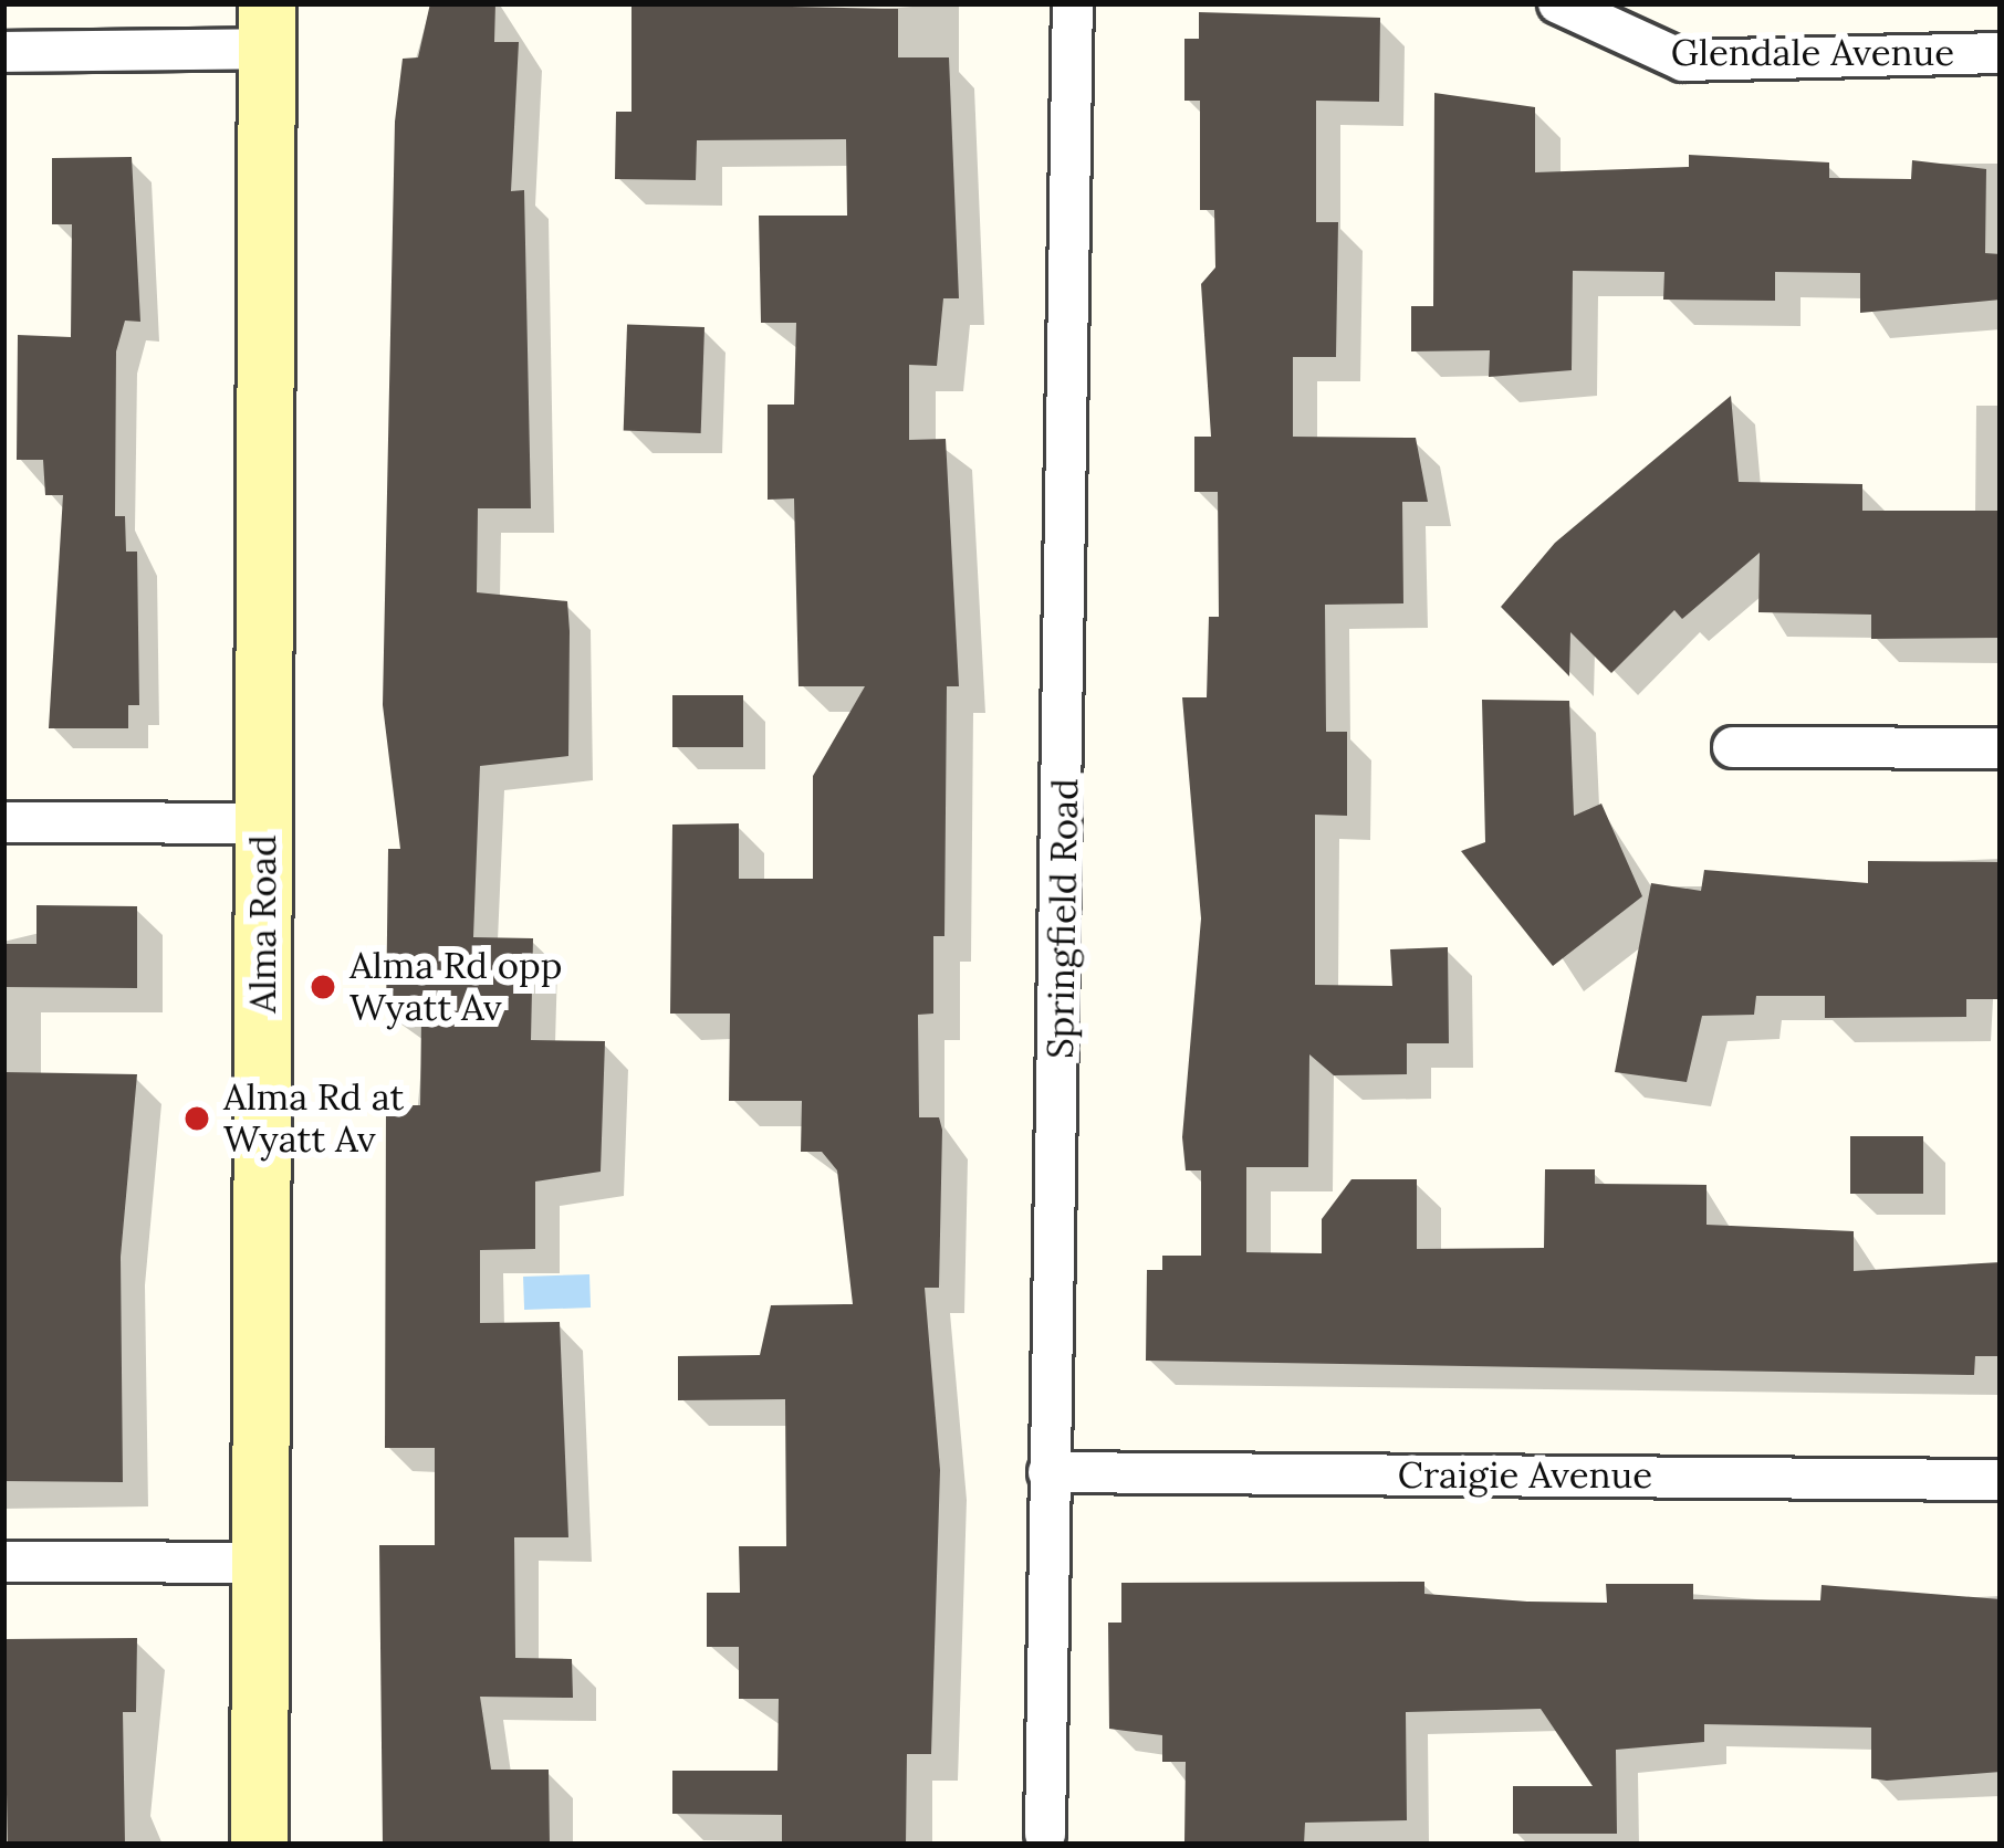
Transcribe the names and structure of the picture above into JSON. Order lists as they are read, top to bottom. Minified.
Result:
{"streets":{"main road":["Alma Road"],"street":["Glendale Avenue","Springfield Road","Craigie Avenue"]},"crossings":[["Springfield Road","Craigie Avenue"]],"places":["Alma Rd opp Wyatt Av","Alma Rd at Wyatt Av"]}
